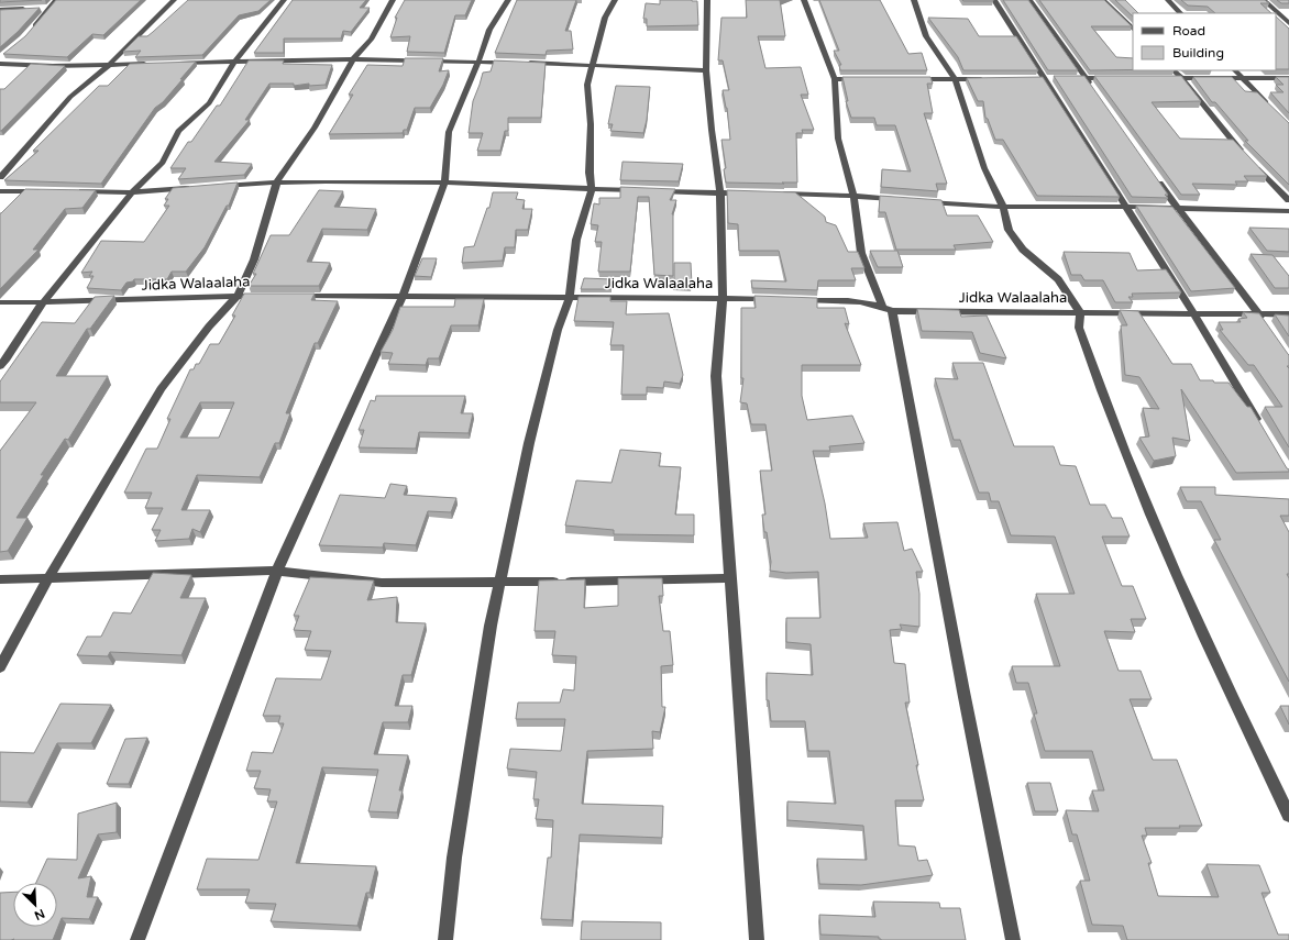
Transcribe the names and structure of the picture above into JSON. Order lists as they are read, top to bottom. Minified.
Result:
{"streets":{"street":["Jidka Walaalaha"]},"legend":["Road","Building"],"north":"bottom right"}
